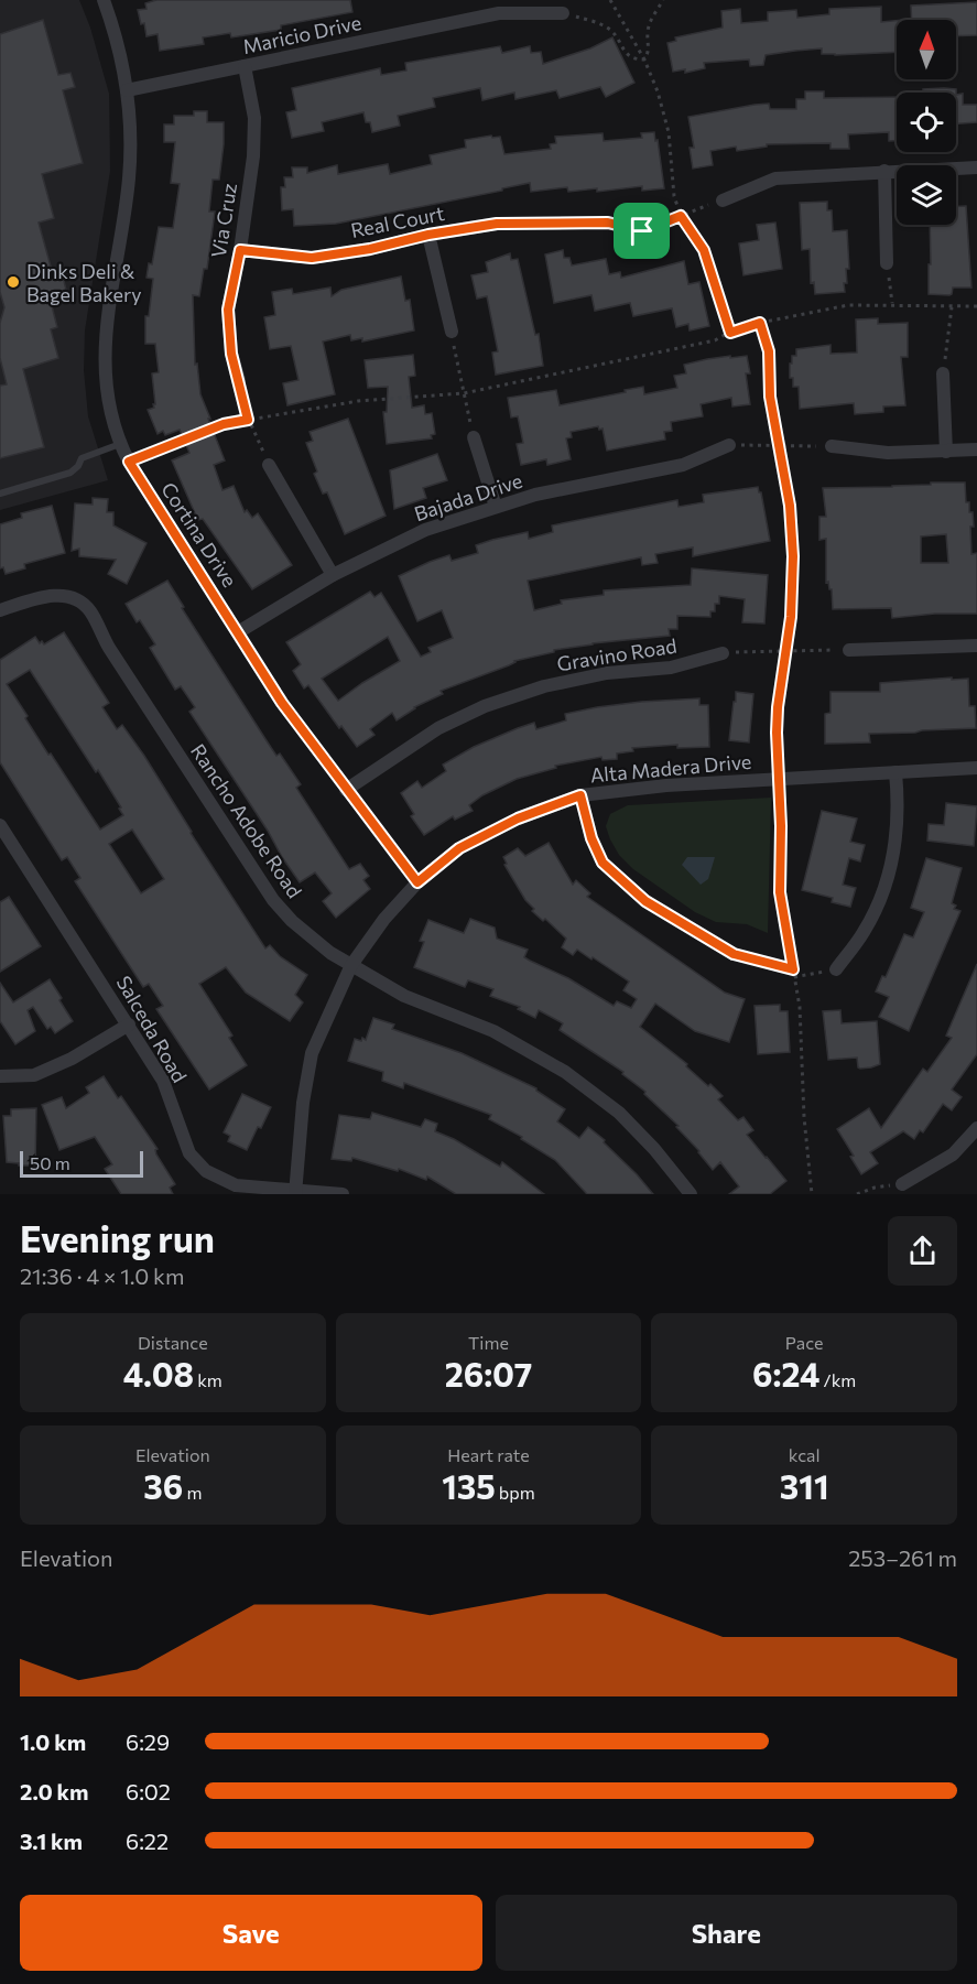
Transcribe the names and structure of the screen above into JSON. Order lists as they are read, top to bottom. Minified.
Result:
{"streets":{"street":["Maricio Drive","Via Cruz","Real Court","Bajada Drive","Cortina Drive","Gravino Road","Alta Madera Drive","Rancho Adobe Road","Salceda Road"]},"crossings":[["Maricio Drive","Via Cruz"],["Maricio Drive","Cortina Drive"],["Via Cruz","Real Court"],["Bajada Drive","Cortina Drive"],["Cortina Drive","Gravino Road"],["Cortina Drive","Alta Madera Drive"],["Alta Madera Drive","Rancho Adobe Road"],["Alta Madera Drive","Salceda Road"]],"places":["Dinks Deli & Bagel Bakery"],"scale_bar":"50 m","north":"top","page":{"scale":"50 m","heading":["Evening run","21:36 · 4 × 1.0 km"],"stats":[["Distance","4.08 km"],["Time","26:07"],["Pace","6:24 /km"],["Elevation","36 m"],["Heart rate","135 bpm"],["kcal","311"]],"chart":["Elevation","253–261 m"],"list":[{"name":"1.0 km","note":"6:29"},{"name":"2.0 km","note":"6:02"},{"name":"3.1 km","note":"6:22"}],"buttons":["Save","Share"]}}
